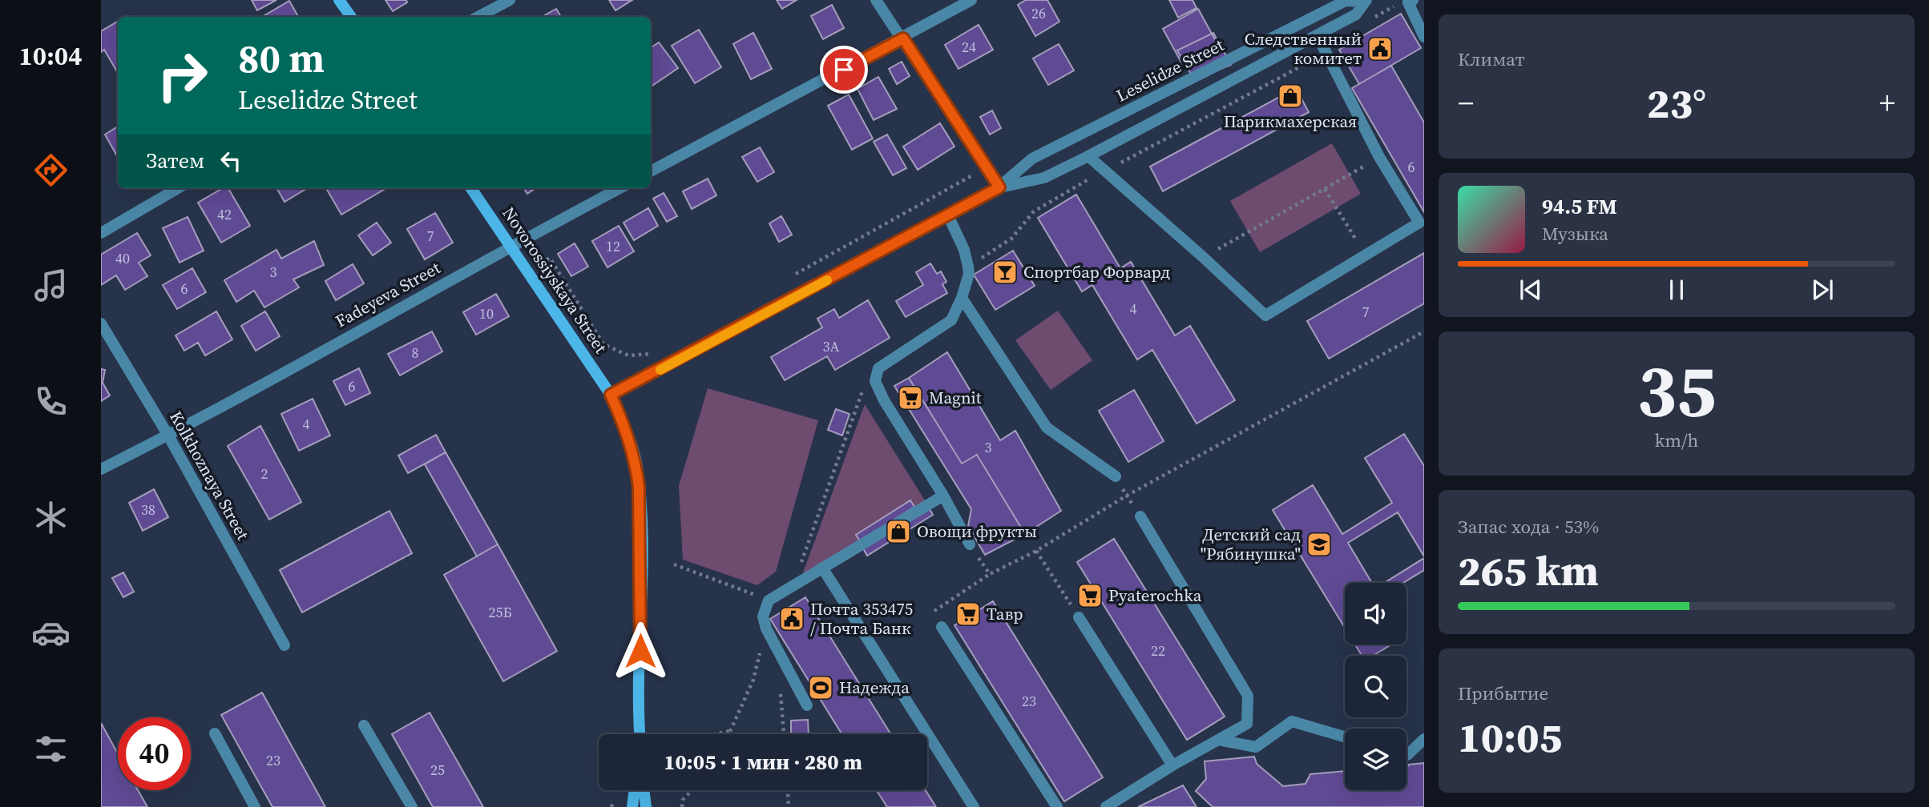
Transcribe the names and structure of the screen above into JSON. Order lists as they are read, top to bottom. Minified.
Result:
{"streets":{"street":["Leselidze Street","Novorossiyskaya Street","Fadeyeva Street","Kolkhoznaya Street"]},"crossings":[["Leselidze Street","Novorossiyskaya Street"],["Novorossiyskaya Street","Fadeyeva Street"],["Fadeyeva Street","Kolkhoznaya Street"]],"places":{"public building":["Следственный комитет","Почта 353475 / Почта Банк"],"shop":["Парикмахерская","Овощи фрукты"],"bar":["Спортбар Форвард"],"supermarket":["Magnit","Pyaterochka","Тавр"],"school or university":["Детский сад \"Рябинушка\""],"sports":["Надежда"]},"house_numbers":["26","24","6","42","7","12","40","3","6","4","7","10","3А","8","6","4","3","2","38","25Б","22","23","23","25"],"page":{"tabs":"10:04","tile":["Климат",["35","km/h"],["Запас хода · 53%","265 km"],["Прибытие","10:05"]],"turn":["80 m","Leselidze Street"],"heat":["−","23°","+"],"then":"Затем","song":["94.5 FM","Музыка"],"limit":"40","trip":"10:05 · 1 мин · 280 m"}}
